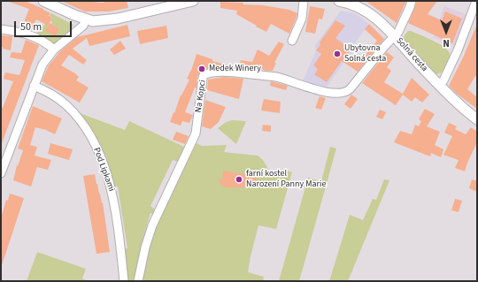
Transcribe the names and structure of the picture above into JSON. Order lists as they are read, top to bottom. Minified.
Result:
{"streets":{"street":["Solná cesta","Na Kopci","Pod Lipkami"]},"crossings":[["Solná cesta","Na Kopci"]],"places":["Ubytovna Solná cesta","Medek Winery","farní kostel Narození Panny Marie"],"scale_bar":"50 m","north":"bottom"}
